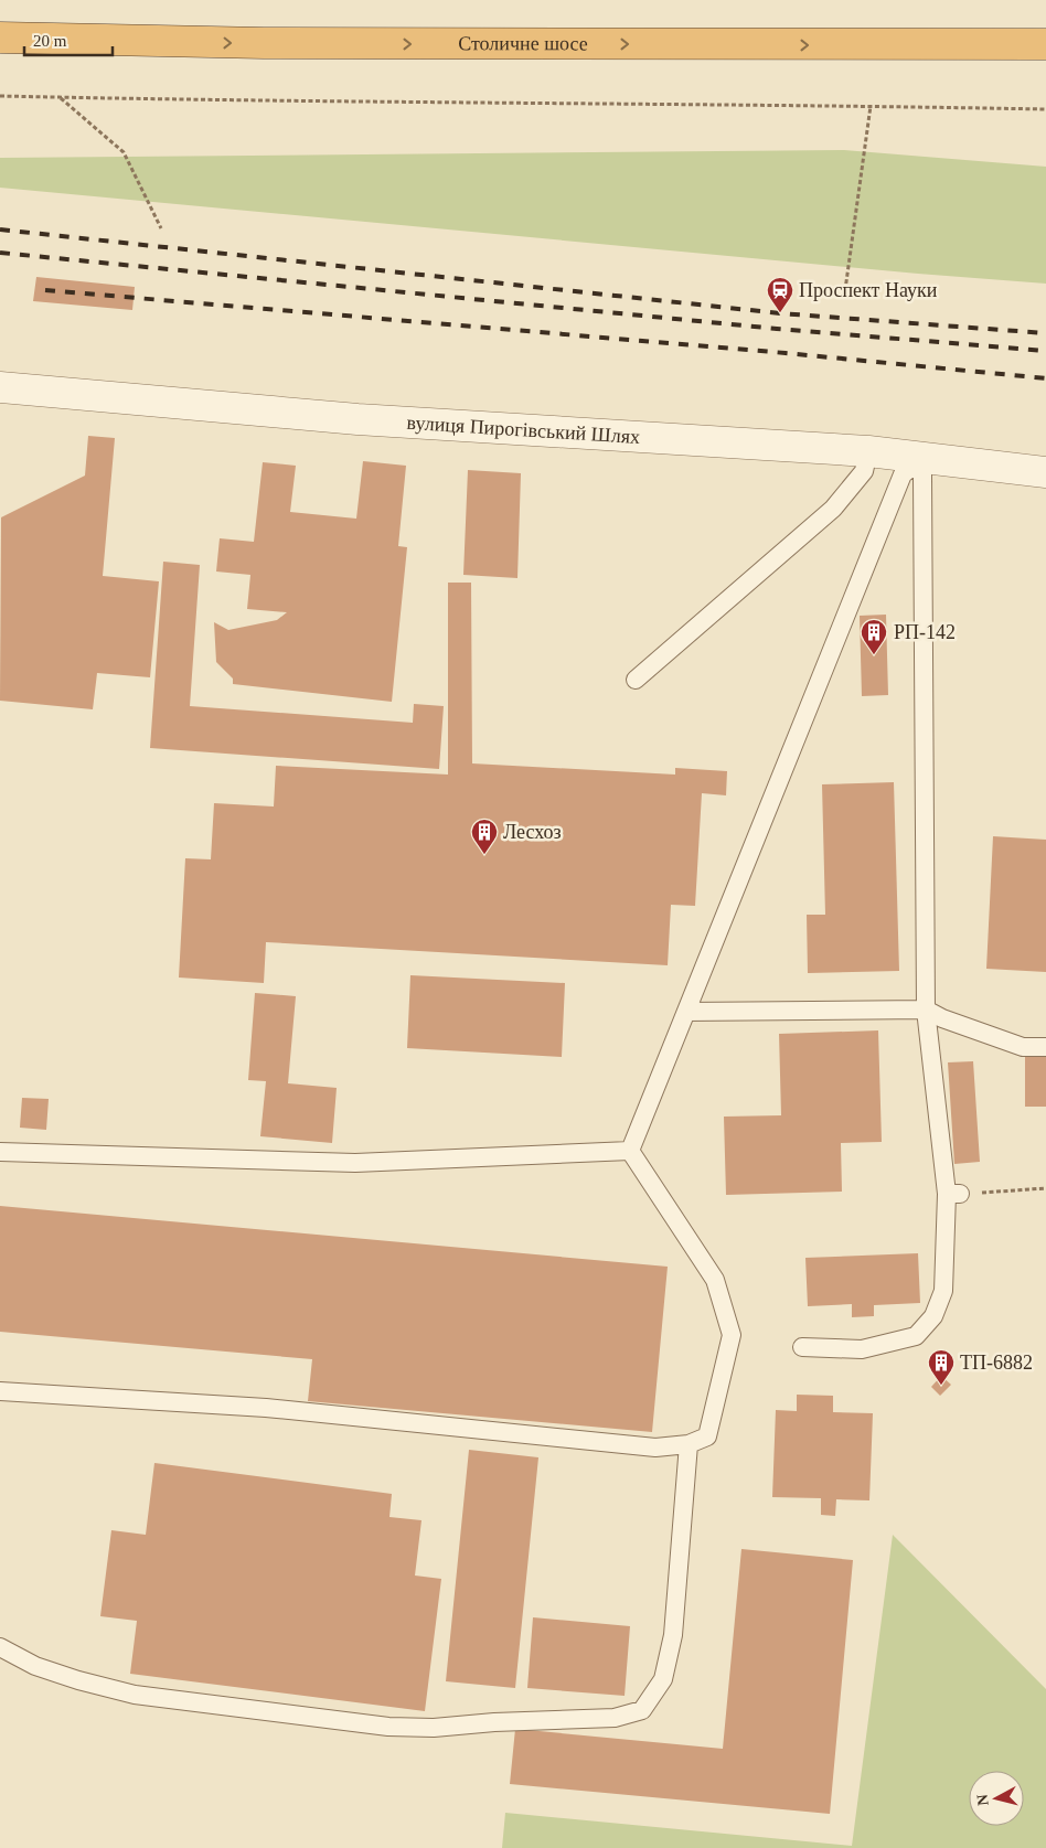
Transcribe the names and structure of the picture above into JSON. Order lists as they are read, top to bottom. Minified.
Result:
{"streets":{"highway":["Столичне шосе"],"street":["вулиця Пирогівський Шлях"]},"one_way":["Столичне шосе"],"places":{"station":["Проспект Науки"],"building":["РП-142","Лесхоз","ТП-6882"]},"scale_bar":"20 m","north":"left"}
